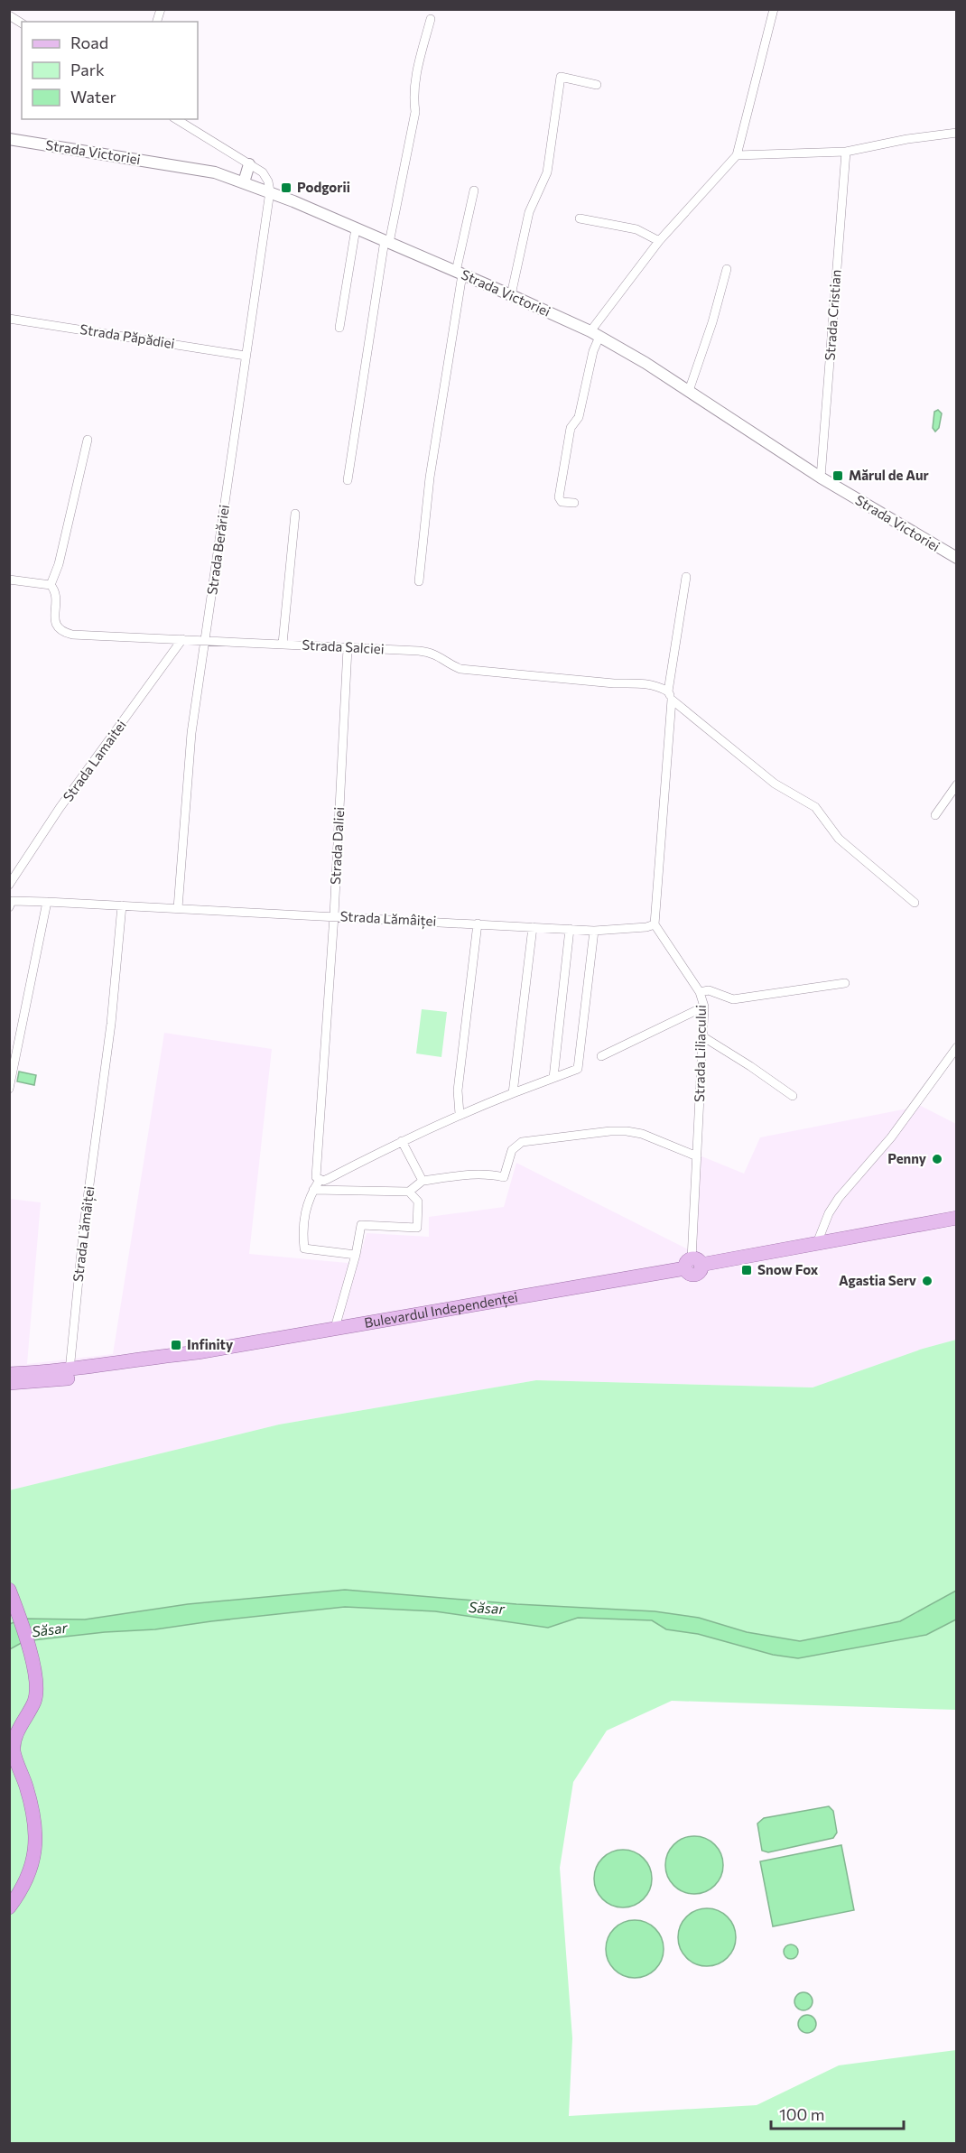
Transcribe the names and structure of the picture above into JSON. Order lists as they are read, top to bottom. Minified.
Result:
{"streets":{"main road":["Bulevardul Independenței"],"street":["Strada Victoriei","Strada Cristian","Strada Păpădiei","Strada Berăriei","Strada Salciei","Strada Lamaitei","Strada Daliei","Strada Lămâiței","Strada Liliacului"]},"crossings":[["Strada Victoriei","Strada Cristian"],["Strada Victoriei","Strada Berăriei"],["Strada Păpădiei","Strada Berăriei"],["Strada Berăriei","Strada Salciei"],["Strada Berăriei","Strada Lămâiței"],["Strada Salciei","Strada Lamaitei"],["Strada Salciei","Strada Daliei"],["Strada Daliei","Strada Lămâiței"],["Strada Lămâiței","Strada Liliacului"],["Strada Lămâiței","Bulevardul Independenței"],["Strada Liliacului","Bulevardul Independenței"]],"water":["Săsar"],"places":{"transit":["Podgorii","Mărul de Aur","Snow Fox","Infinity"],"other":["Penny","Agastia Serv"]},"legend":["Road","Park","Water"],"scale_bar":"100 m"}
